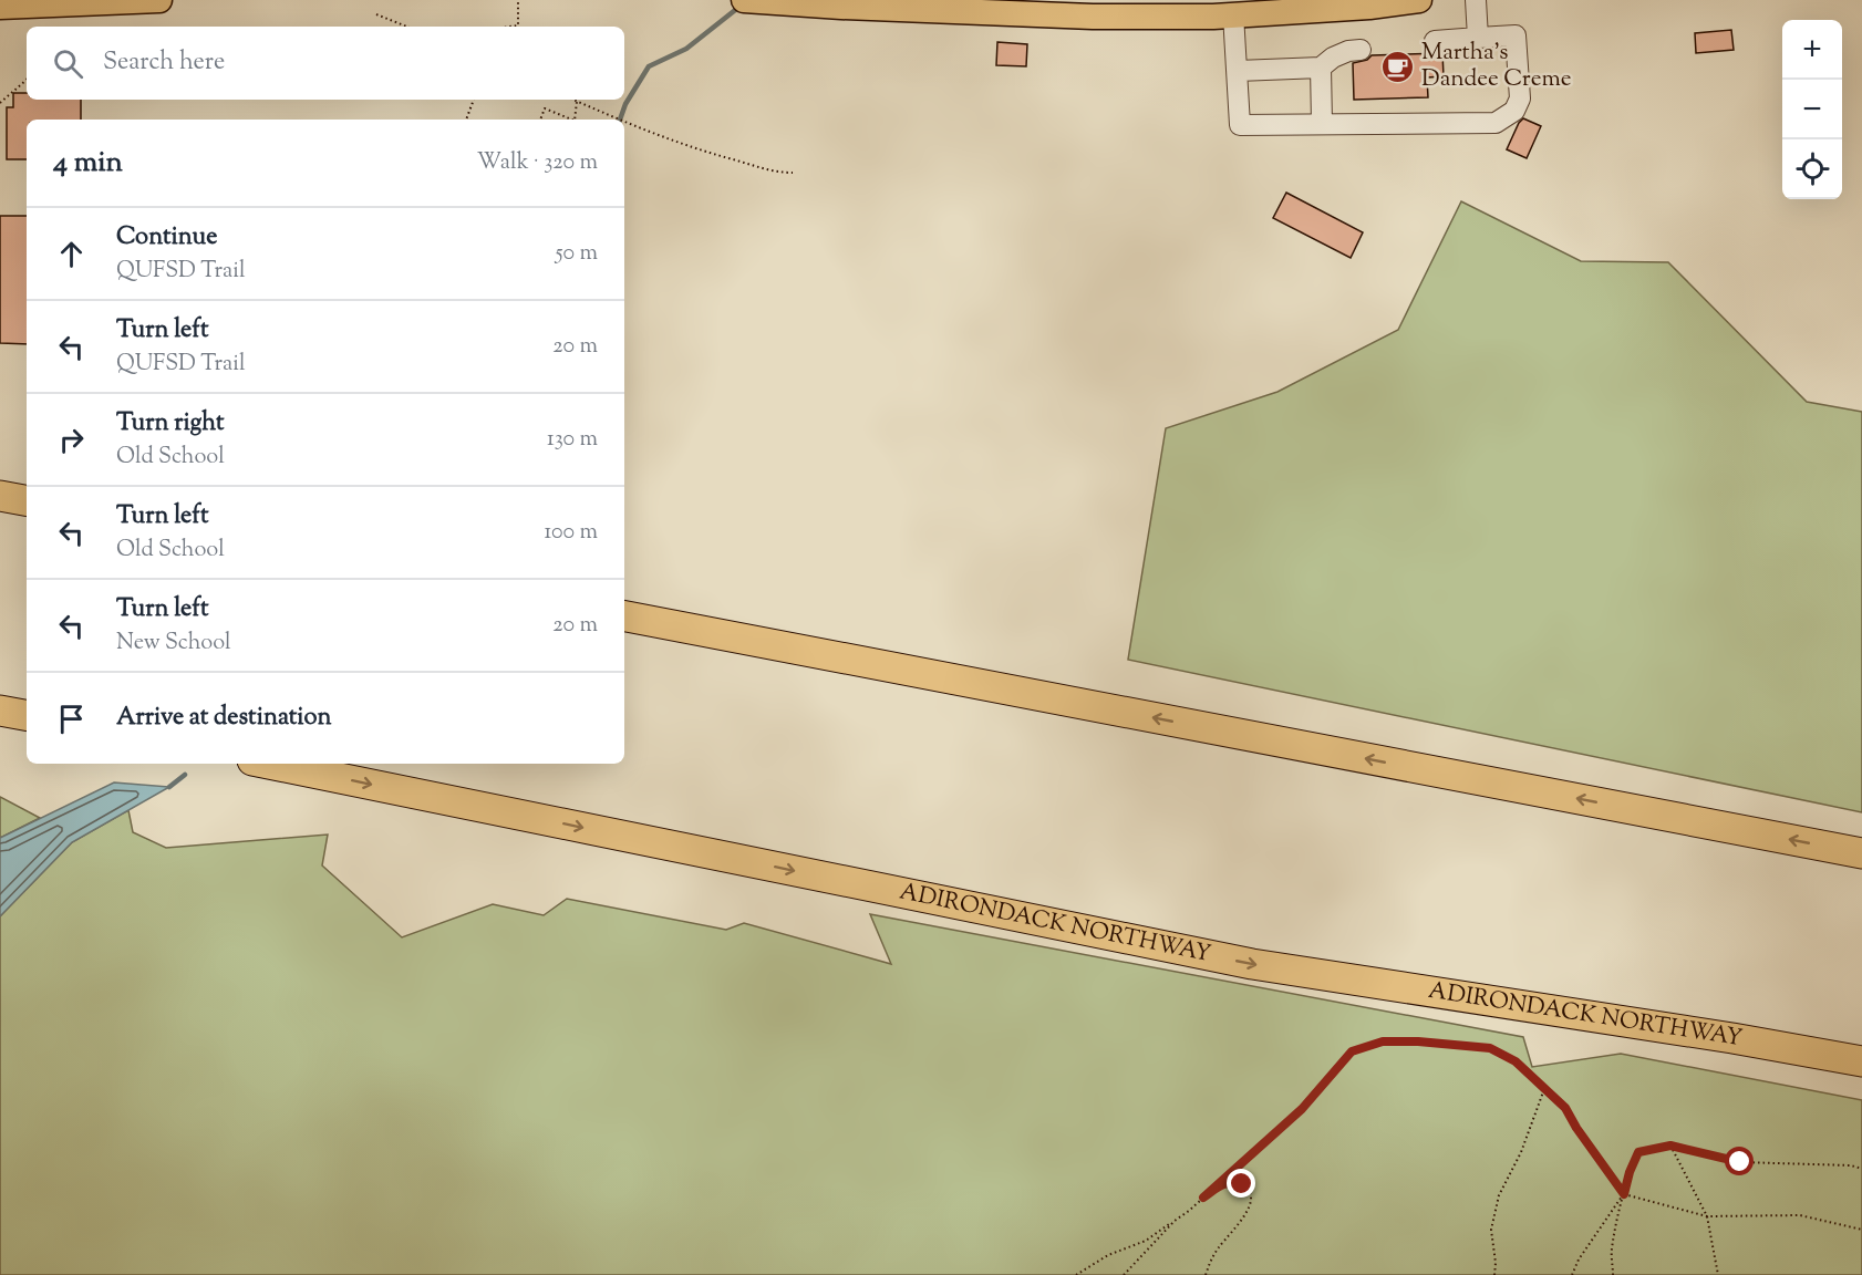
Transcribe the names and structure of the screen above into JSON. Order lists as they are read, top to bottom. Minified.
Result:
{"streets":{"highway":["ADIRONDACK NORTHWAY"]},"places":{"cafe":["Martha's Dandee Creme"]},"page":{"map_buttons":["+","−"],"search":"Search here","heading":["4 min","Walk · 320 m"],"list":[["Continue","QUFSD Trail","50 m"],["Turn left","QUFSD Trail","20 m"],["Turn right","Old School","130 m"],["Turn left","Old School","100 m"],["Turn left","New School","20 m"],"Arrive at destination"]}}
